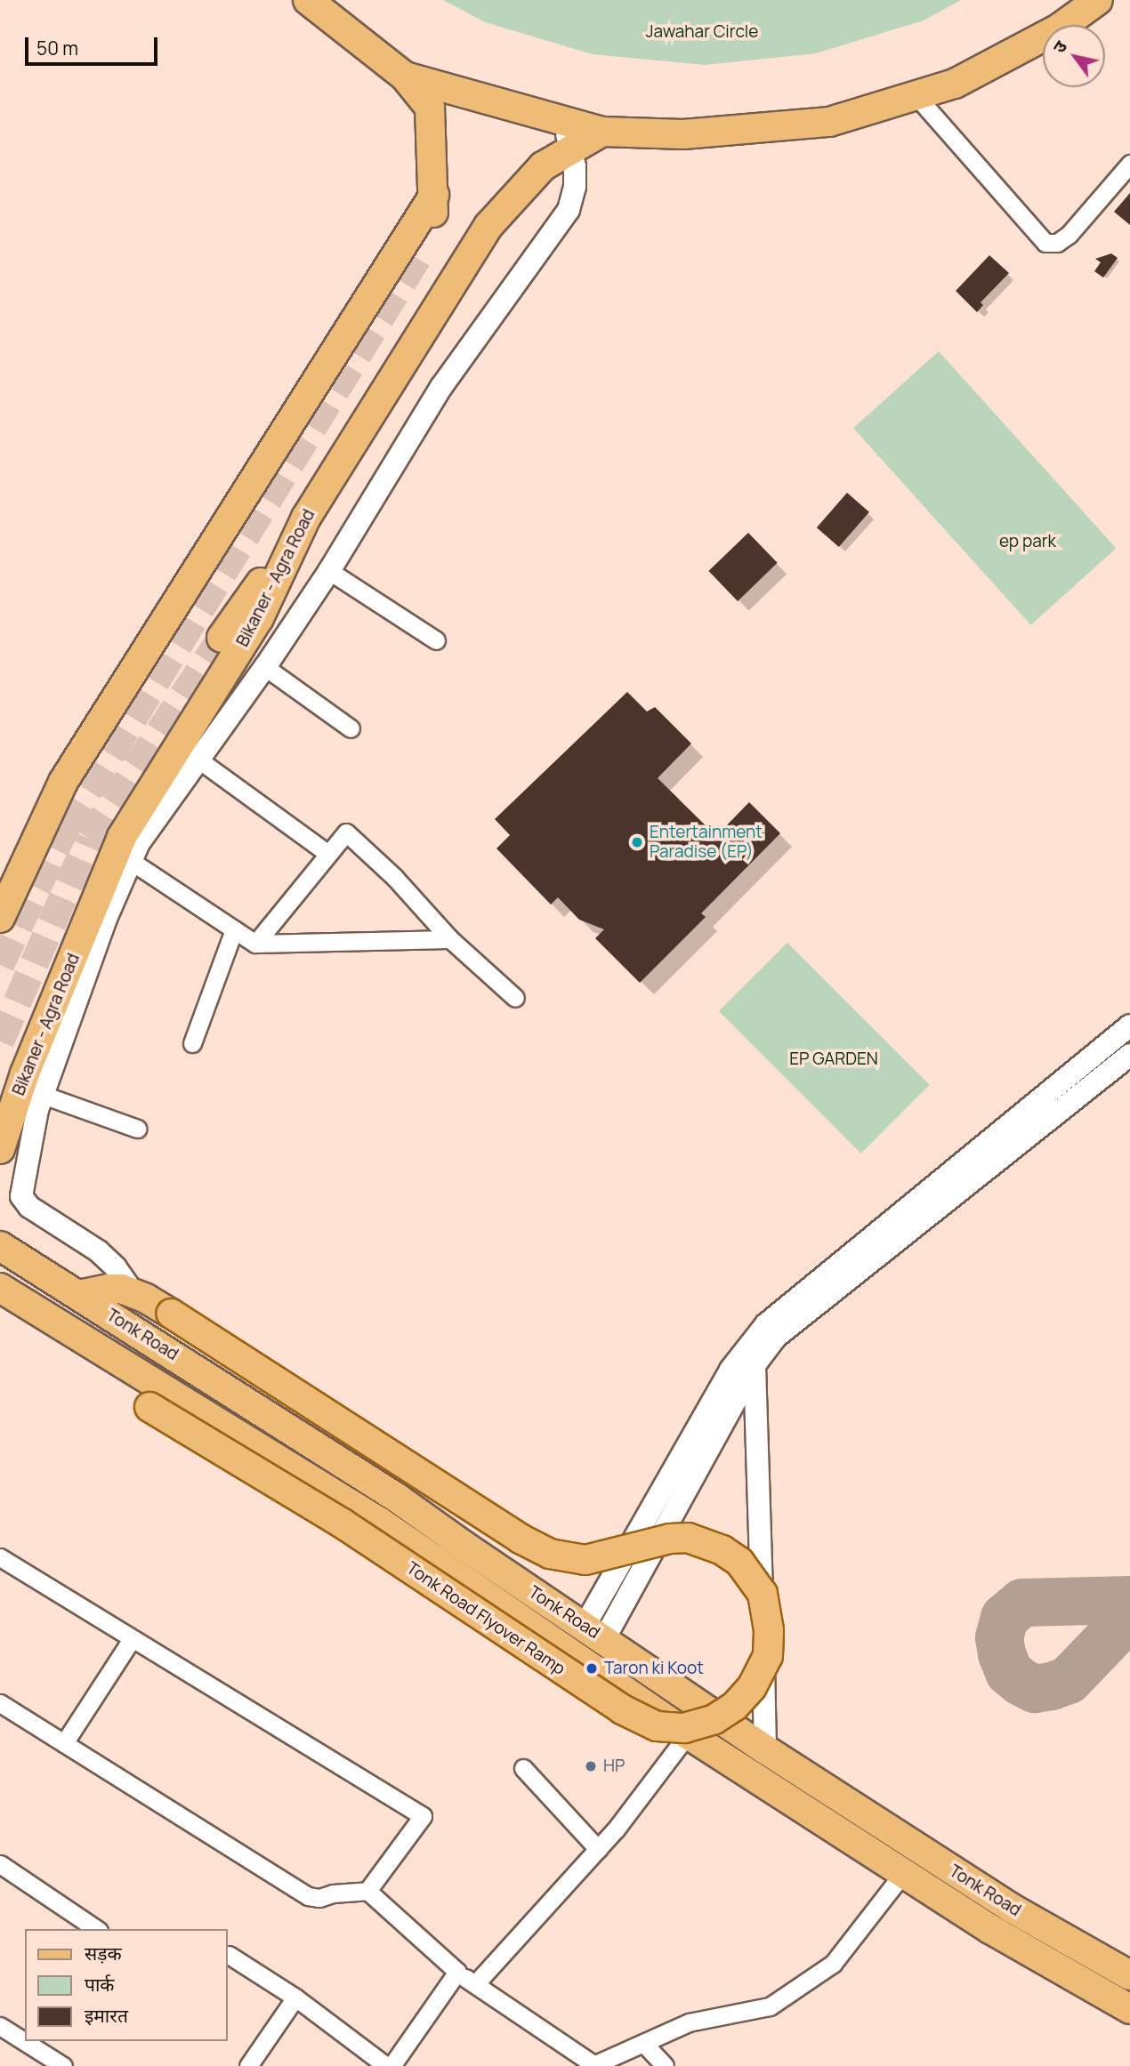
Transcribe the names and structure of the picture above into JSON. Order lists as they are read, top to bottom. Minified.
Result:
{"streets":{"main road":["Bikaner - Agra Road","Tonk Road","Tonk Road Flyover Ramp"]},"crossings":[["Tonk Road","Tonk Road Flyover Ramp"]],"parks":["Jawahar Circle","ep park","EP GARDEN"],"places":["Entertainment Paradise (EP)","Taron ki Koot","HP"],"legend":["सड़क","पार्क","इमारत"],"scale_bar":"50 m","north":"top left"}
